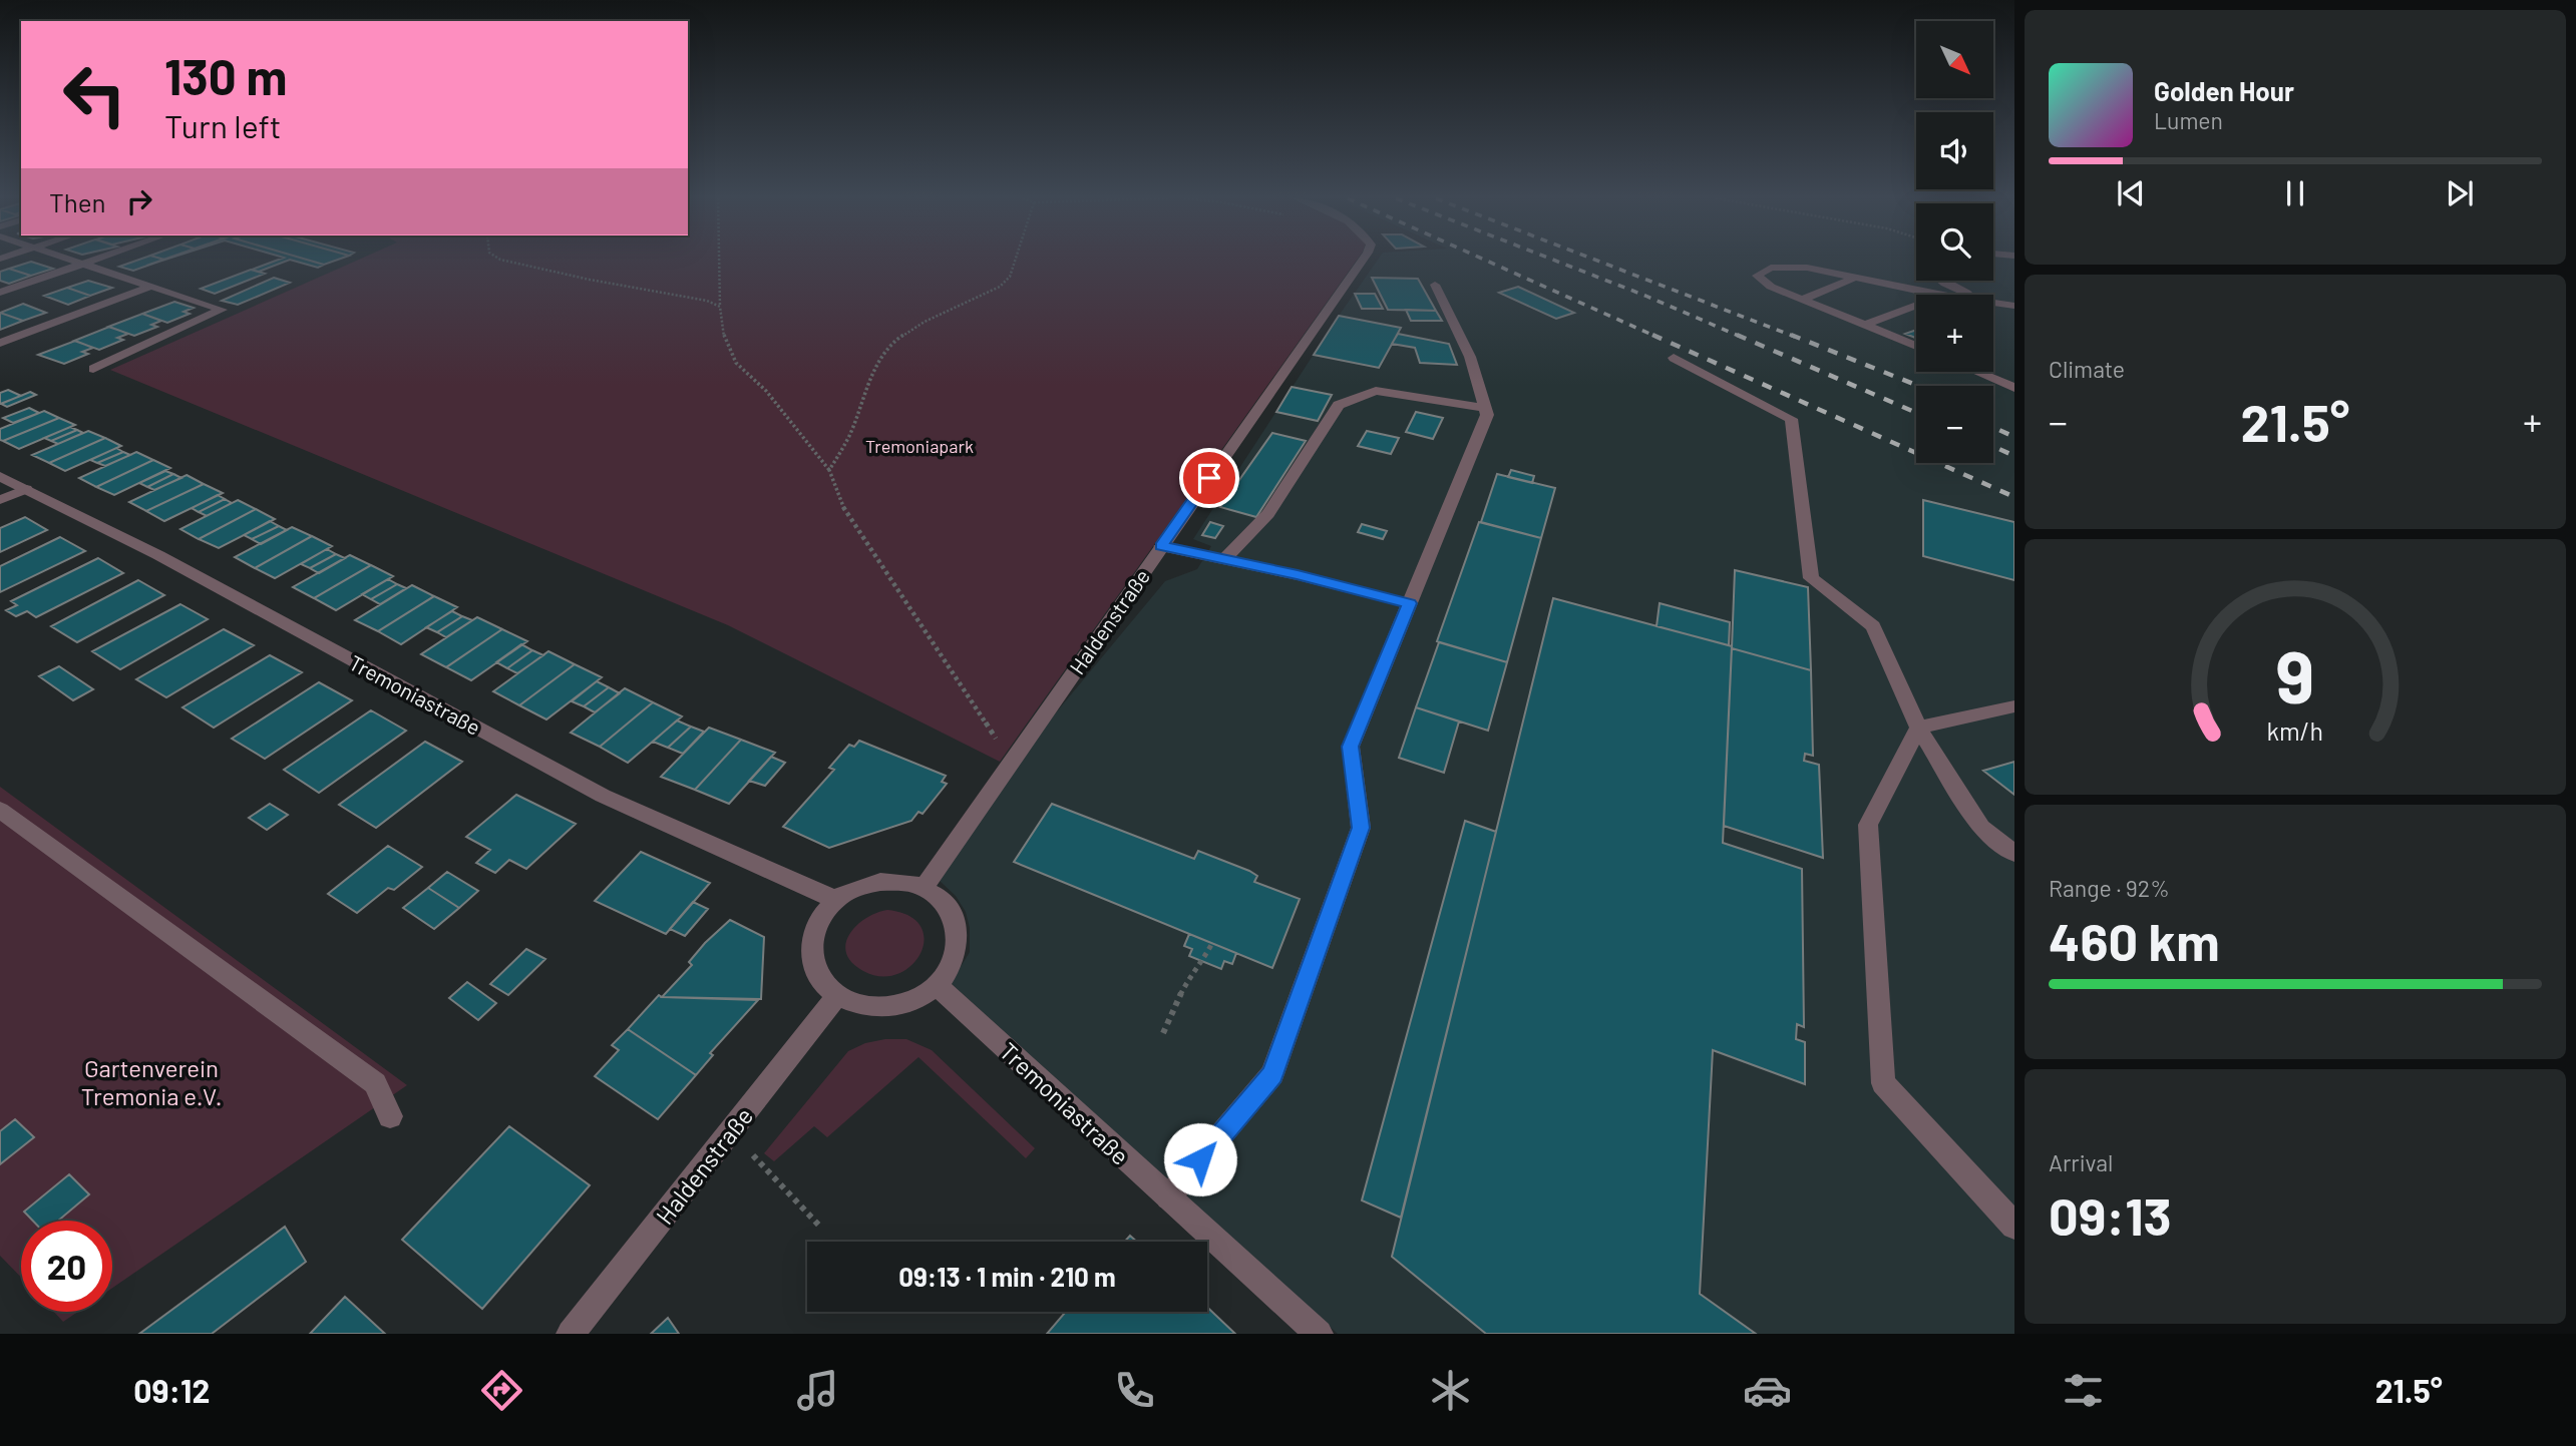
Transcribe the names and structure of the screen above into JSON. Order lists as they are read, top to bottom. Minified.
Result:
{"streets":{"street":["Haldenstraße","Tremoniastraße"]},"crossings":[["Haldenstraße","Tremoniastraße"]],"parks":["Tremoniapark","Gartenverein Tremonia e.V."],"north":"bottom right","page":{"map_buttons":["+","−"],"turn":["130 m","Turn left"],"song":["Golden Hour","Lumen"],"then":"Then","tile":["Climate",["Range · 92%","460 km"],["Arrival","09:13"]],"heat":["−","21.5°","+"],"limit":"20","trip":"09:13 · 1 min · 210 m","tabs":["09:12","21.5°"],"gauge":["9","km/h"]}}
